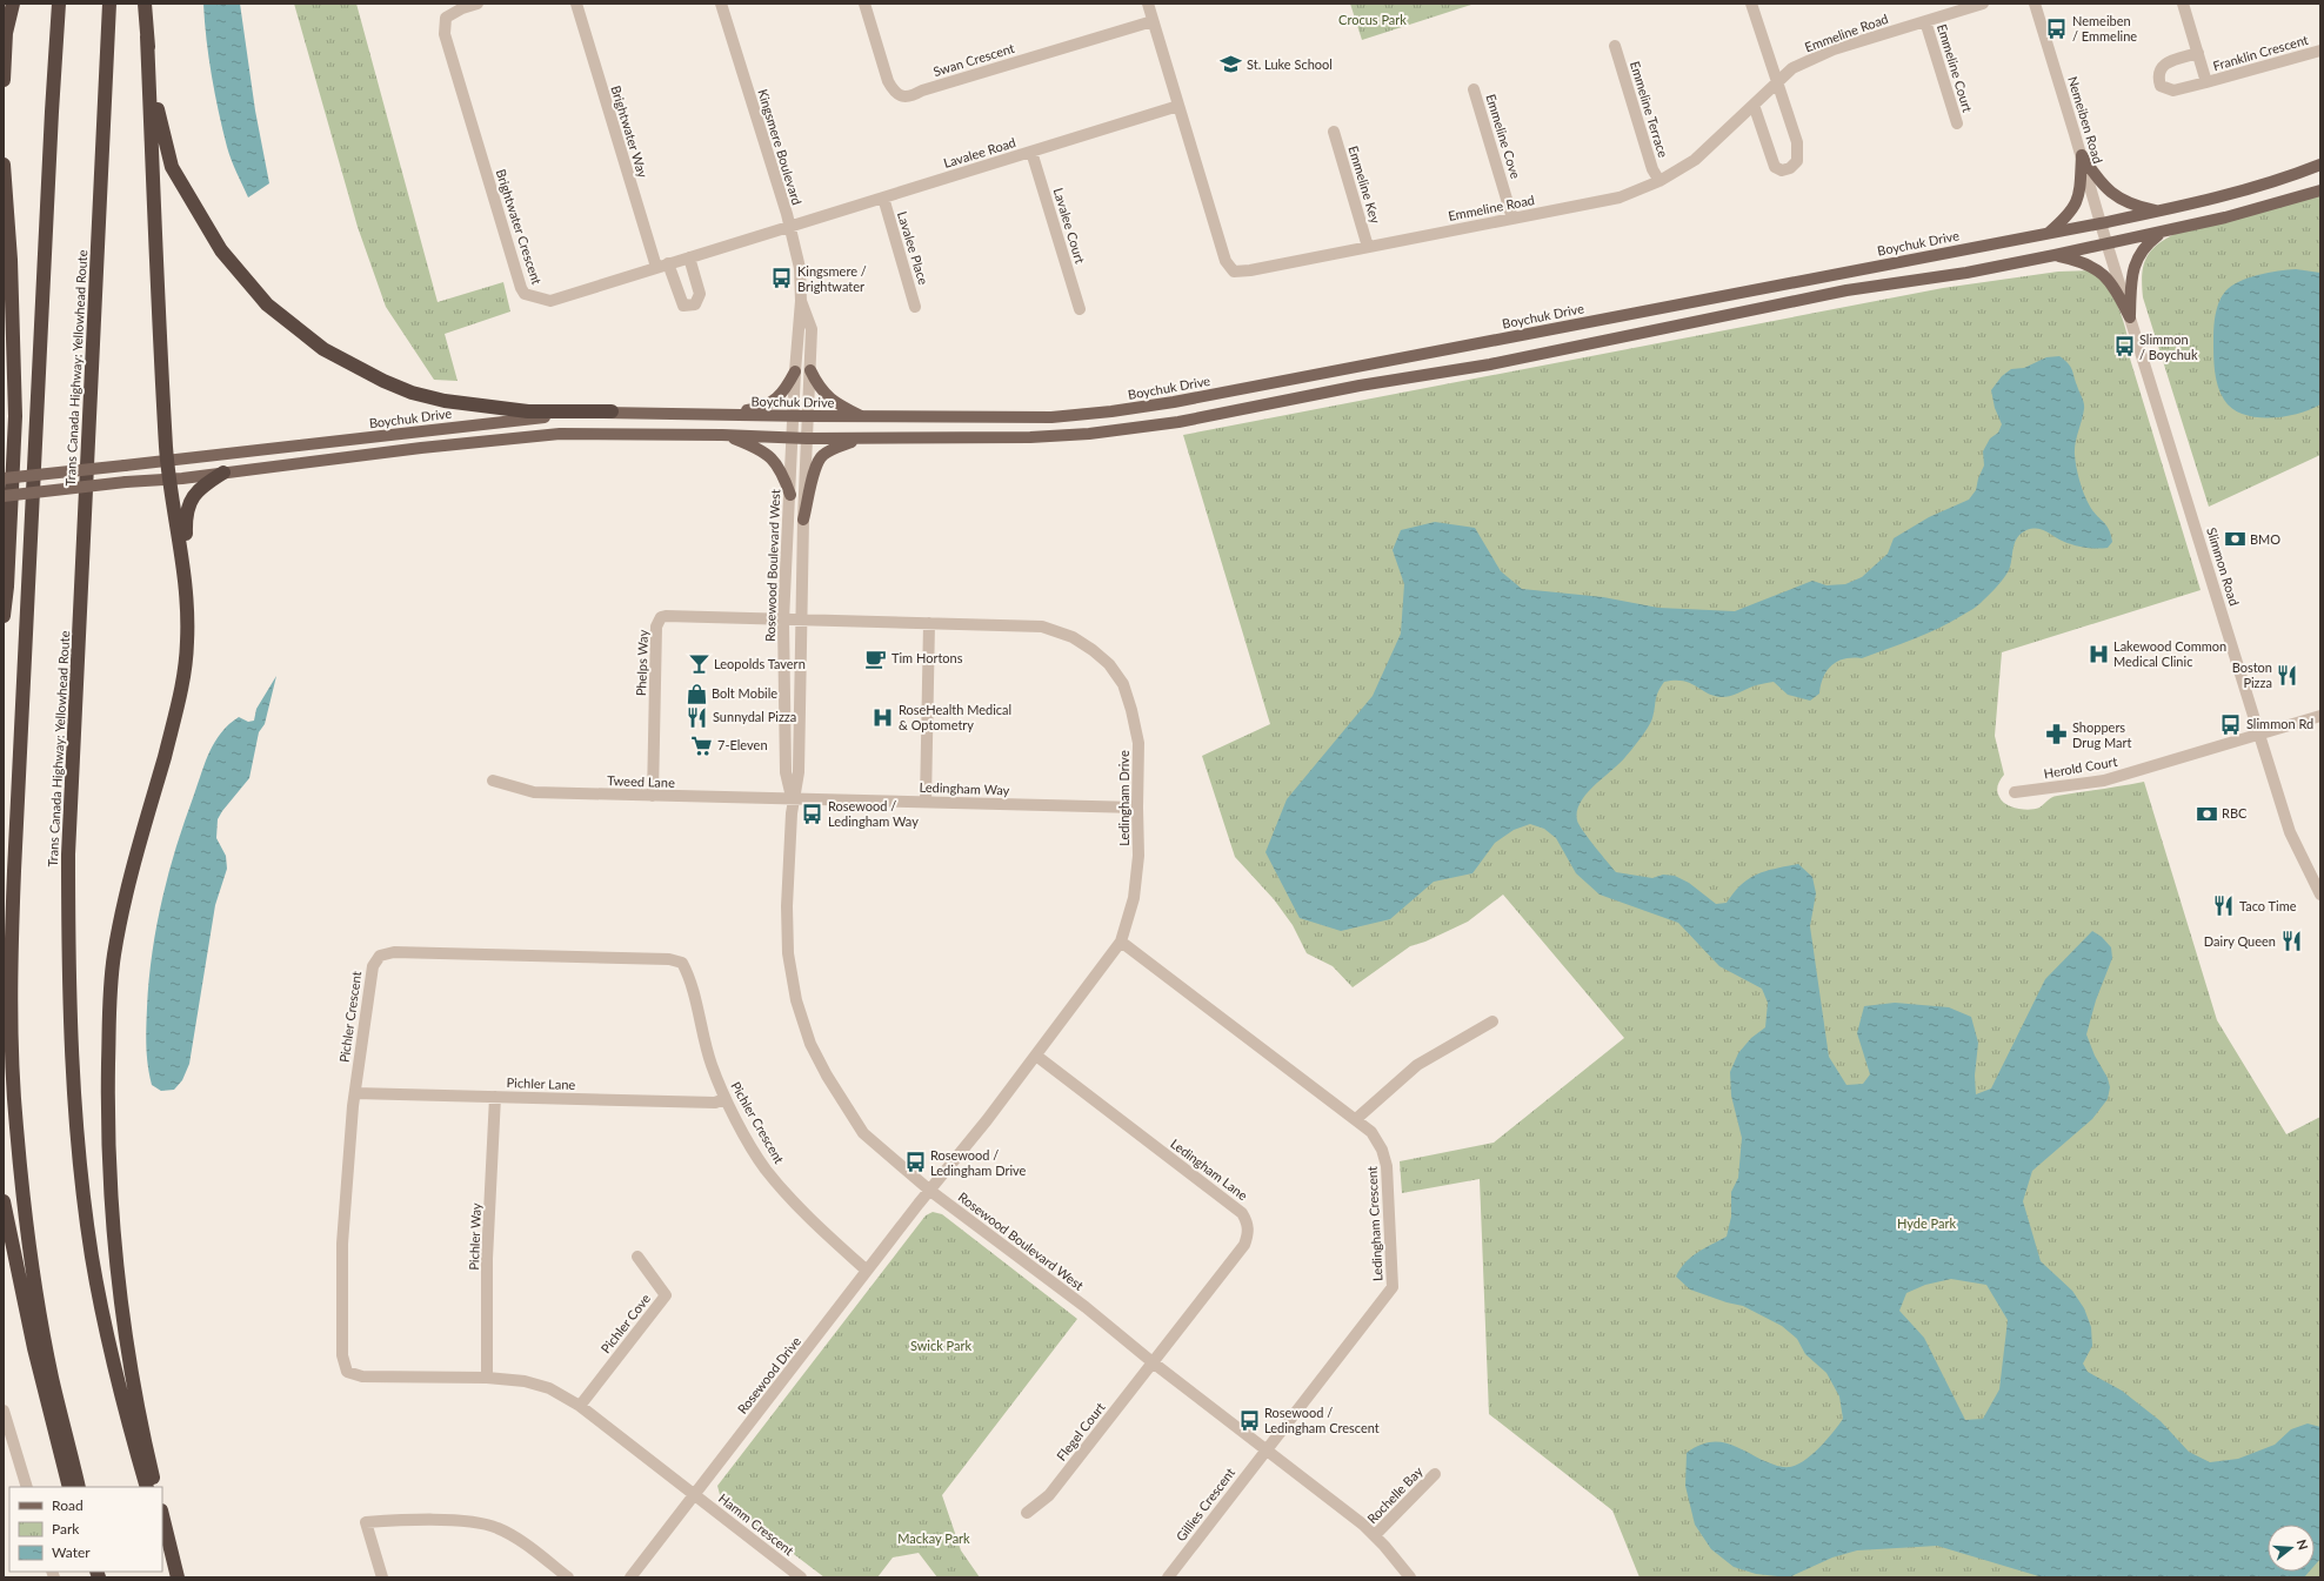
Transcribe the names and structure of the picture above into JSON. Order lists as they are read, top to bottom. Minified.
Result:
{"streets":{"highway":["Trans Canada Highway: Yellowhead Route"],"main road":["Boychuk Drive"],"street":["Emmeline Road","Franklin Crescent","Swan Crescent","Emmeline Court","Emmeline Terrace","Nemeiben Road","Brightwater Way","Emmeline Cove","Kingsmere Boulevard","Lavalee Road","Emmeline Key","Lavalee Court","Brightwater Crescent","Lavalee Place","Rosewood Boulevard West","Slimmon Road","Phelps Way","Herold Court","Tweed Lane","Ledingham Way","Ledingham Drive","Pichler Crescent","Pichler Lane","Ledingham Lane","Ledingham Crescent","Pichler Way","Pichler Cove","Rosewood Drive","Flegel Court","Rochelle Bay","Gillies Crescent","Hamm Crescent"]},"crossings":[["Emmeline Road","Swan Crescent"],["Emmeline Road","Emmeline Court"],["Emmeline Road","Emmeline Terrace"],["Emmeline Road","Emmeline Cove"],["Emmeline Road","Lavalee Road"],["Emmeline Road","Emmeline Key"],["Nemeiben Road","Boychuk Drive"],["Nemeiben Road","Slimmon Road"],["Brightwater Way","Brightwater Crescent"],["Kingsmere Boulevard","Lavalee Road"],["Kingsmere Boulevard","Brightwater Crescent"],["Kingsmere Boulevard","Boychuk Drive"],["Kingsmere Boulevard","Rosewood Boulevard West"],["Lavalee Road","Lavalee Court"],["Lavalee Road","Brightwater Crescent"],["Lavalee Road","Lavalee Place"],["Boychuk Drive","Rosewood Boulevard West"],["Rosewood Boulevard West","Phelps Way"],["Rosewood Boulevard West","Tweed Lane"],["Rosewood Boulevard West","Ledingham Way"],["Rosewood Boulevard West","Ledingham Drive"],["Rosewood Boulevard West","Ledingham Lane"],["Rosewood Boulevard West","Ledingham Crescent"],["Rosewood Boulevard West","Rosewood Drive"],["Rosewood Boulevard West","Flegel Court"],["Rosewood Boulevard West","Rochelle Bay"],["Rosewood Boulevard West","Gillies Crescent"],["Slimmon Road","Herold Court"],["Phelps Way","Tweed Lane"],["Phelps Way","Ledingham Drive"],["Tweed Lane","Ledingham Way"],["Ledingham Way","Ledingham Drive"],["Ledingham Drive","Ledingham Lane"],["Ledingham Drive","Ledingham Crescent"],["Ledingham Drive","Rosewood Drive"],["Pichler Crescent","Pichler Lane"],["Pichler Crescent","Pichler Way"],["Pichler Crescent","Pichler Cove"],["Pichler Crescent","Rosewood Drive"],["Pichler Crescent","Hamm Crescent"],["Pichler Lane","Pichler Way"],["Ledingham Lane","Flegel Court"],["Ledingham Crescent","Gillies Crescent"],["Rosewood Drive","Hamm Crescent"]],"parks":["Crocus Park","Hyde Park","Swick Park","Mackay Park"],"places":{"bus stop":["Nemeiben / Emmeline","Kingsmere / Brightwater","Slimmon / Boychuk","Slimmon Rd","Rosewood / Ledingham Way","Rosewood / Ledingham Drive","Rosewood / Ledingham Crescent"],"school or university":["St. Luke School"],"bank":["BMO","RBC"],"hospital":["Lakewood Common Medical Clinic","RoseHealth Medical & Optometry"],"cafe":["Tim Hortons"],"bar":["Leopolds Tavern"],"restaurant":["Boston Pizza","Sunnydal Pizza","Taco Time","Dairy Queen"],"shop":["Bolt Mobile"],"pharmacy":["Shoppers Drug Mart"],"supermarket":["7-Eleven"]},"legend":["Road","Park","Water"],"north":"right"}
